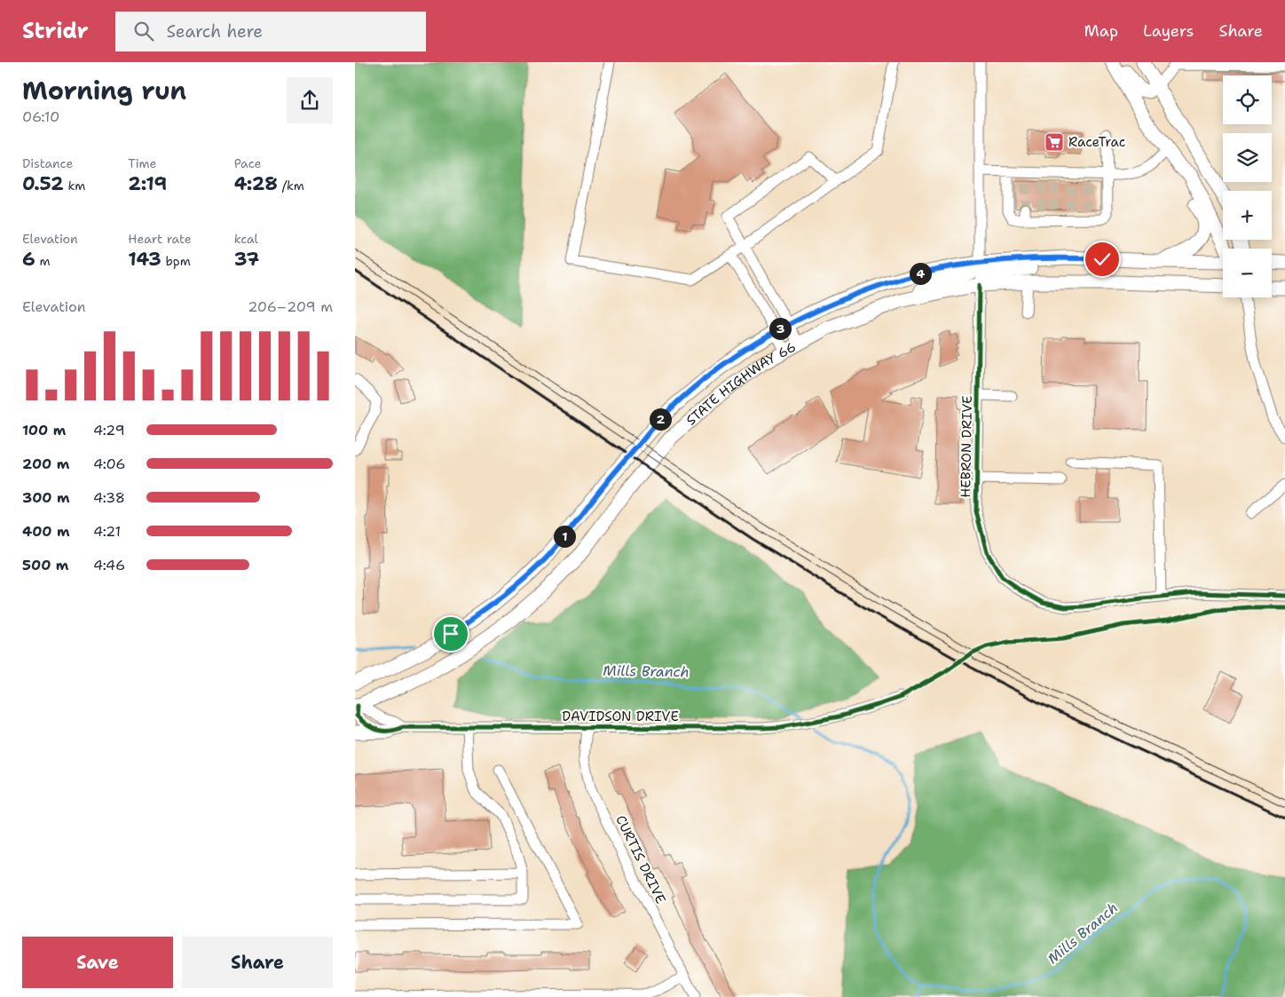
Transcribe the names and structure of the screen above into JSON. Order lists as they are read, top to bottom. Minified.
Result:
{"streets":{"main road":["STATE HIGHWAY 66"],"street":["HEBRON DRIVE","DAVIDSON DRIVE","CURTIS DRIVE"]},"crossings":[["STATE HIGHWAY 66","HEBRON DRIVE"],["STATE HIGHWAY 66","DAVIDSON DRIVE"],["DAVIDSON DRIVE","CURTIS DRIVE"]],"water":["Mills Branch"],"places":{"supermarket":["RaceTrac"]},"page":{"header":"Stridr","search":"Search here","nav":["Map","Layers","Share"],"heading":["Morning run","06:10"],"map_buttons":["+","−"],"stats":[["Distance","0.52 km"],["Time","2:19"],["Pace","4:28 /km"],["Elevation","6 m"],["Heart rate","143 bpm"],["kcal","37"]],"pins":["4","3","2","1"],"chart":["Elevation","206–209 m"],"list":[{"name":"100 m","note":"4:29"},{"name":"200 m","note":"4:06"},{"name":"300 m","note":"4:38"},{"name":"400 m","note":"4:21"},{"name":"500 m","note":"4:46"}],"buttons":["Save","Share"]}}
